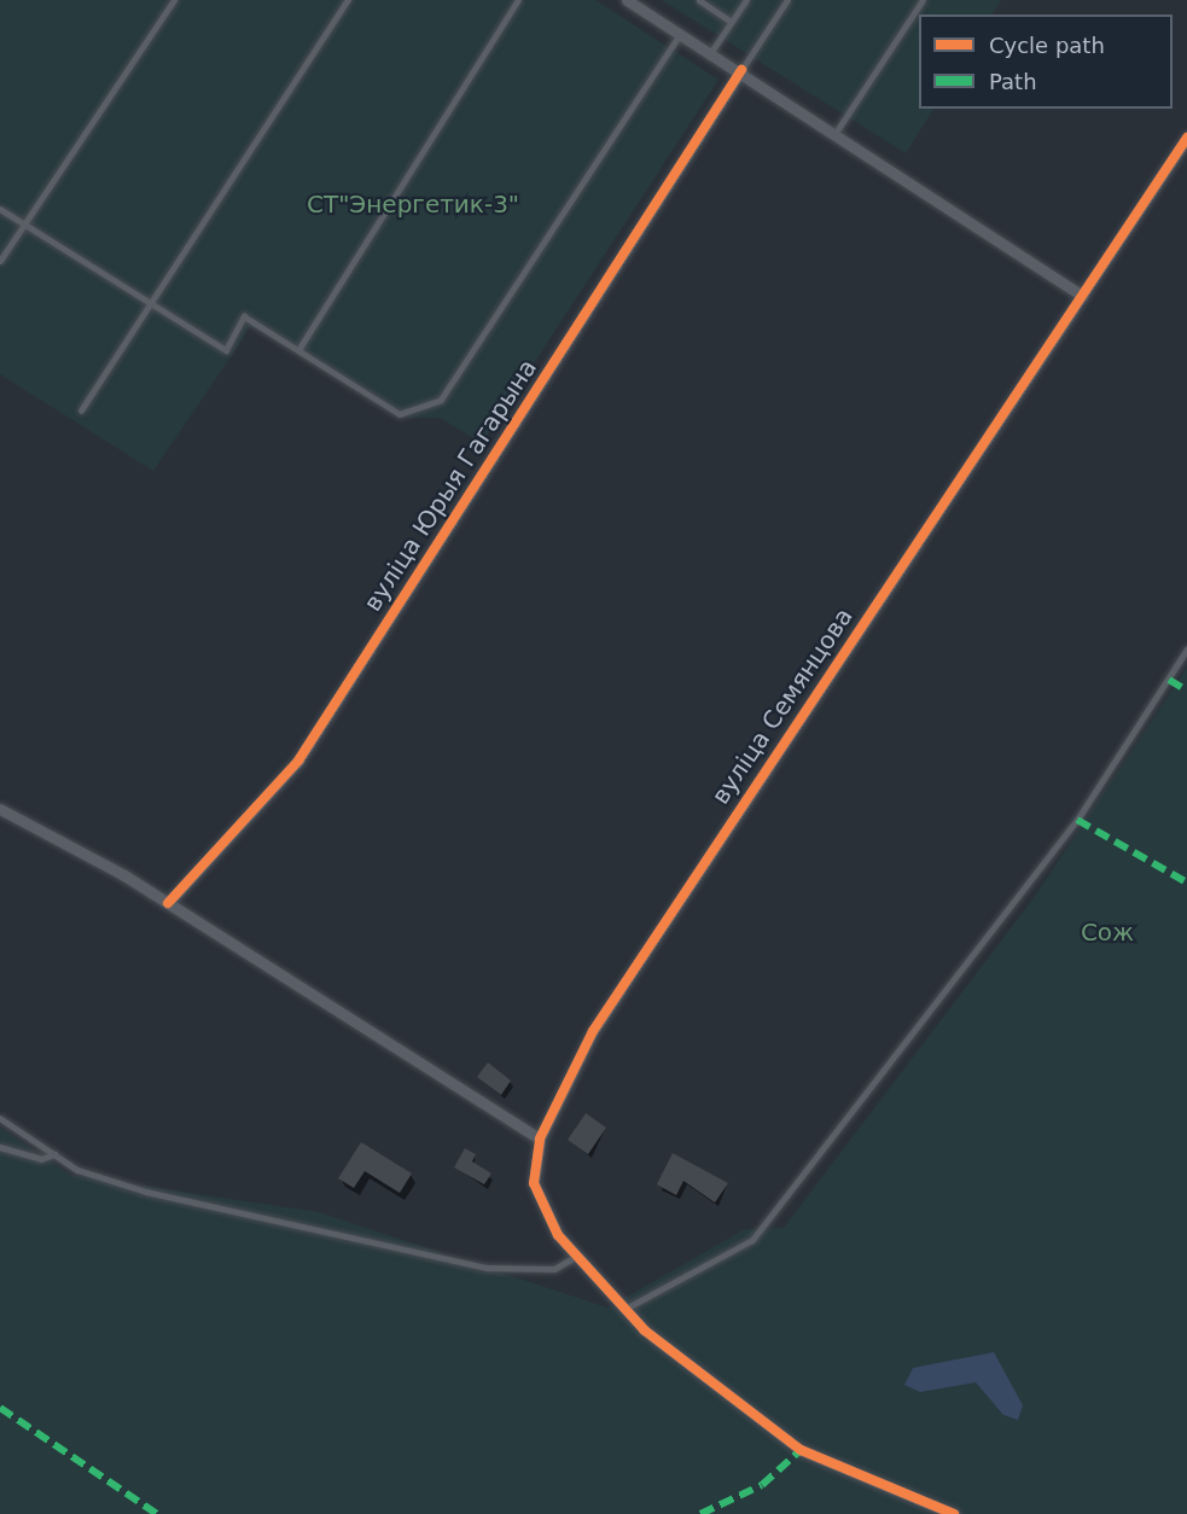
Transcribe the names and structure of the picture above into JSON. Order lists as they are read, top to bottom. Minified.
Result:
{"streets":{"street":["вуліца Юрыя Гагарына","вуліца Семянцова"]},"parks":["СТ\"Энергетик-3\"","Сож"],"legend":["Cycle path","Path"]}
